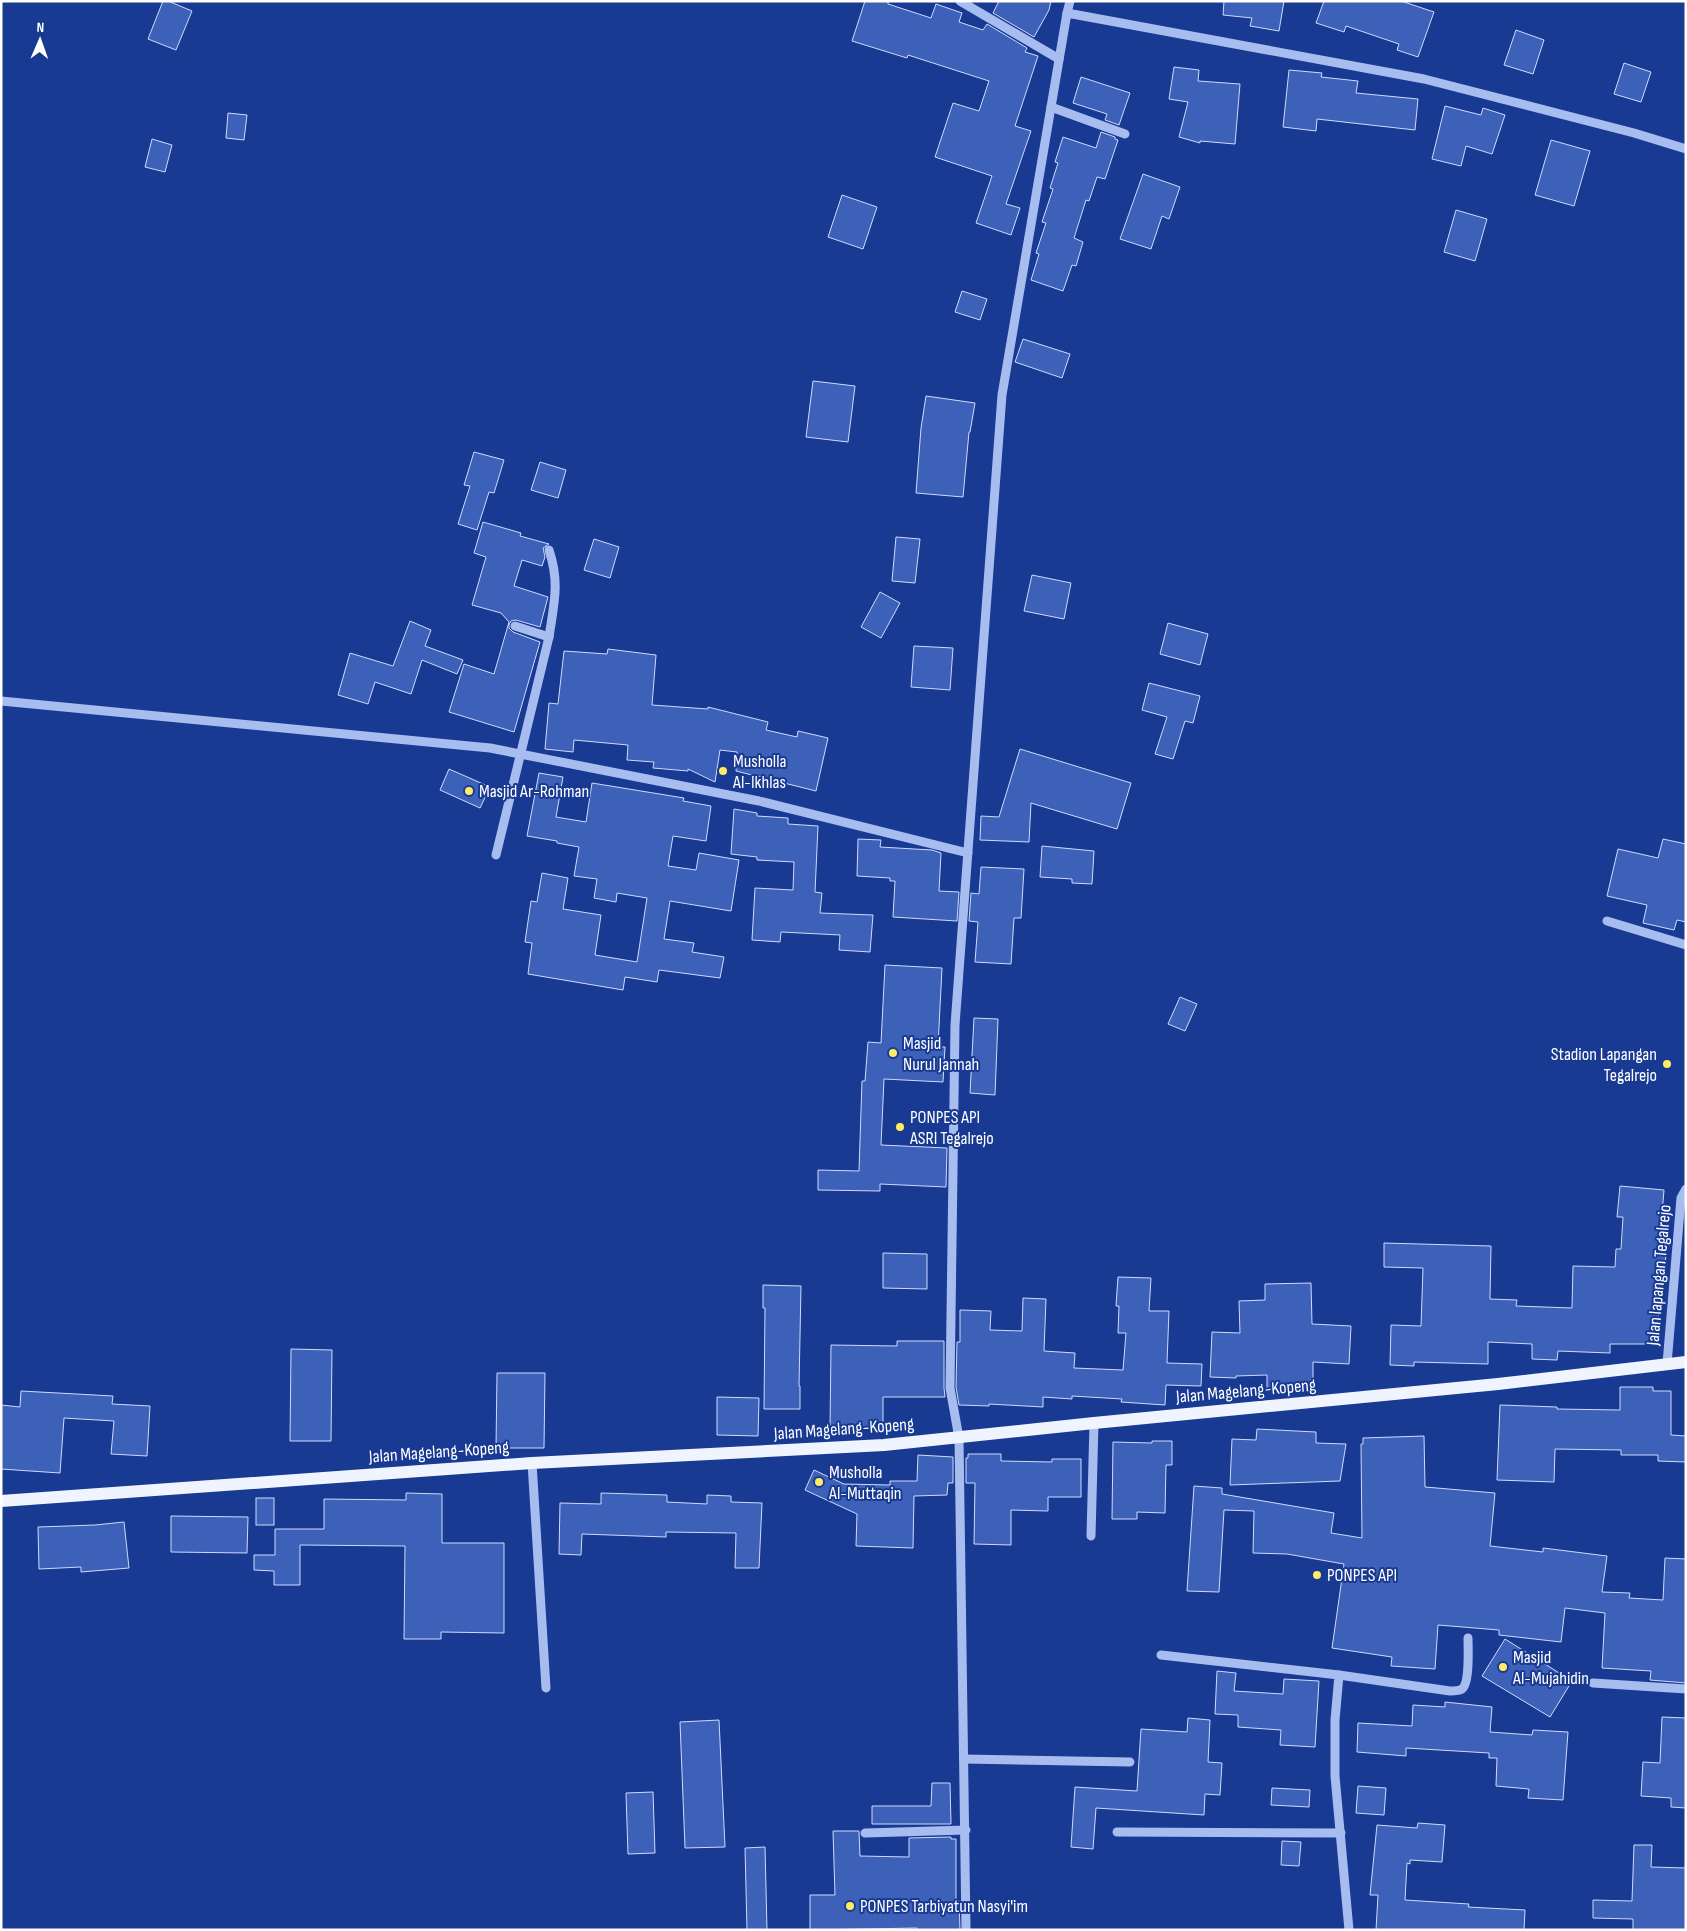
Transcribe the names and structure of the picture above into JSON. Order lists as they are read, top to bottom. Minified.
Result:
{"streets":{"main road":["Jalan Magelang-Kopeng"],"street":["Jalan lapangan Tegalrejo"]},"crossings":[["Jalan lapangan Tegalrejo","Jalan Magelang-Kopeng"]],"places":["Musholla Al-Ikhlas","Masjid Ar-Rohman","Masjid Nurul Jannah","Stadion Lapangan Tegalrejo","PONPES API ASRI Tegalrejo","Musholla Al-Muttaqin","PONPES API","Masjid Al-Mujahidin","PONPES Tarbiyatun Nasyi'im"],"north":"top"}
